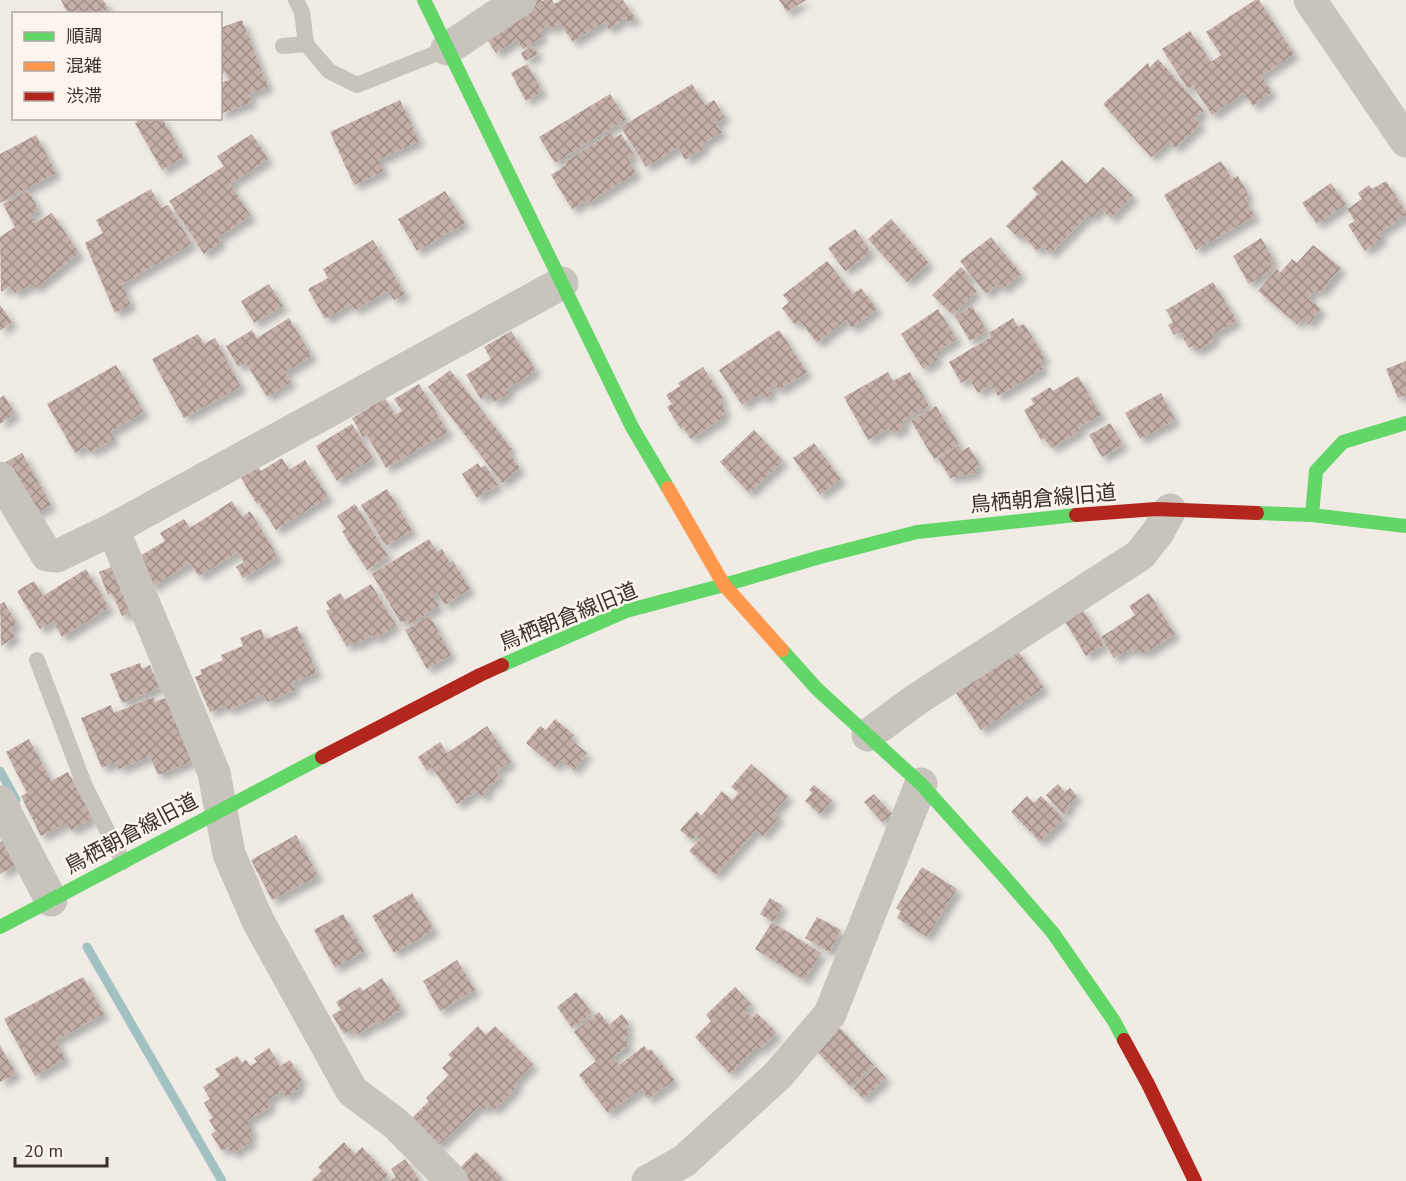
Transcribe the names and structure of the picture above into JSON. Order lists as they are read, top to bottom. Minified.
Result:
{"streets":{"street":["鳥栖朝倉線旧道"]},"legend":["順調","混雑","渋滞"],"scale_bar":"20 m"}
